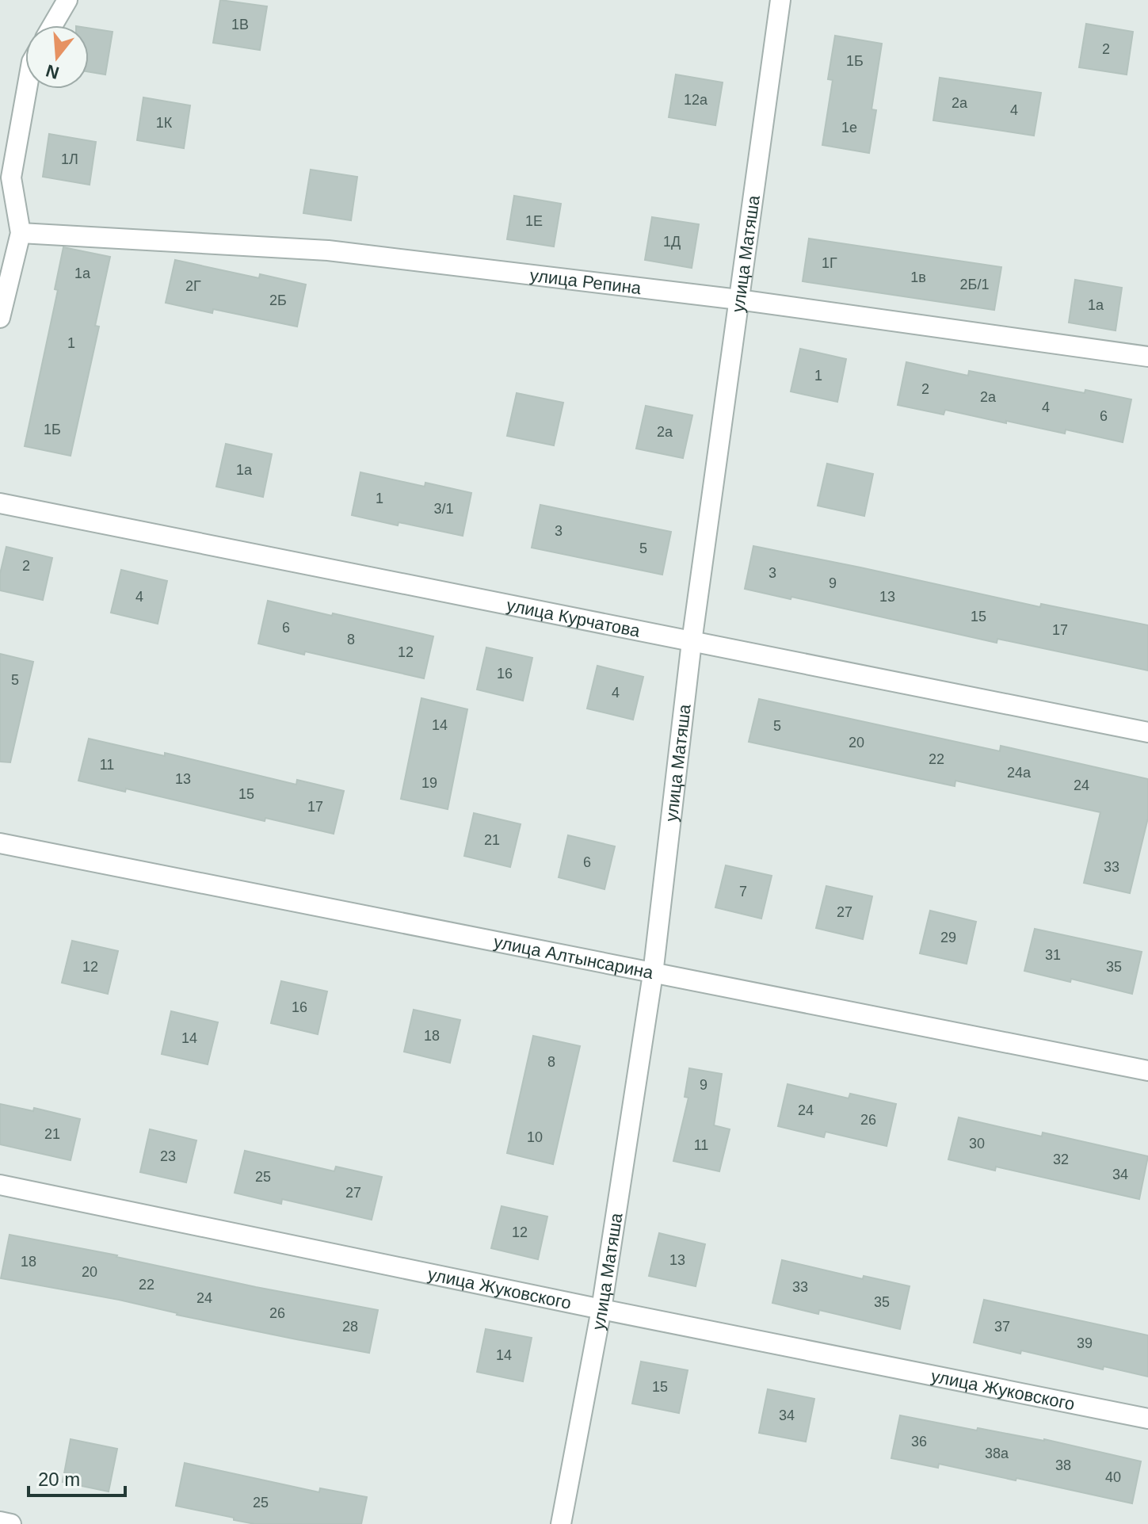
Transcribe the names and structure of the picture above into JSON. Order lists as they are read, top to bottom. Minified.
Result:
{"streets":{"street":["улица Матяша","улица Репина","улица Курчатова","улица Алтынсарина","улица Жуковского"]},"crossings":[["улица Матяша","улица Репина"],["улица Матяша","улица Курчатова"],["улица Матяша","улица Алтынсарина"],["улица Матяша","улица Жуковского"]],"house_numbers":["1В","2","1Б","12а","2а","4","1К","1е","1Л","1Е","1Д","1Г","1а","1в","2Б/1","2Г","2Б","1а","1","1","2","2а","4","6","1Б","2а","1а","1","3/1","3","5","2","3","9","4","13","15","6","17","8","12","16","5","4","14","5","20","22","11","24а","13","19","24","15","17","21","6","33","7","27","29","31","12","35","16","18","14","8","9","24","26","21","10","30","11","23","32","34","25","27","12","13","18","20","22","33","24","35","26","28","37","39","14","15","34","36","38а","38","40","25"],"scale_bar":"20 m","north":"bottom"}
